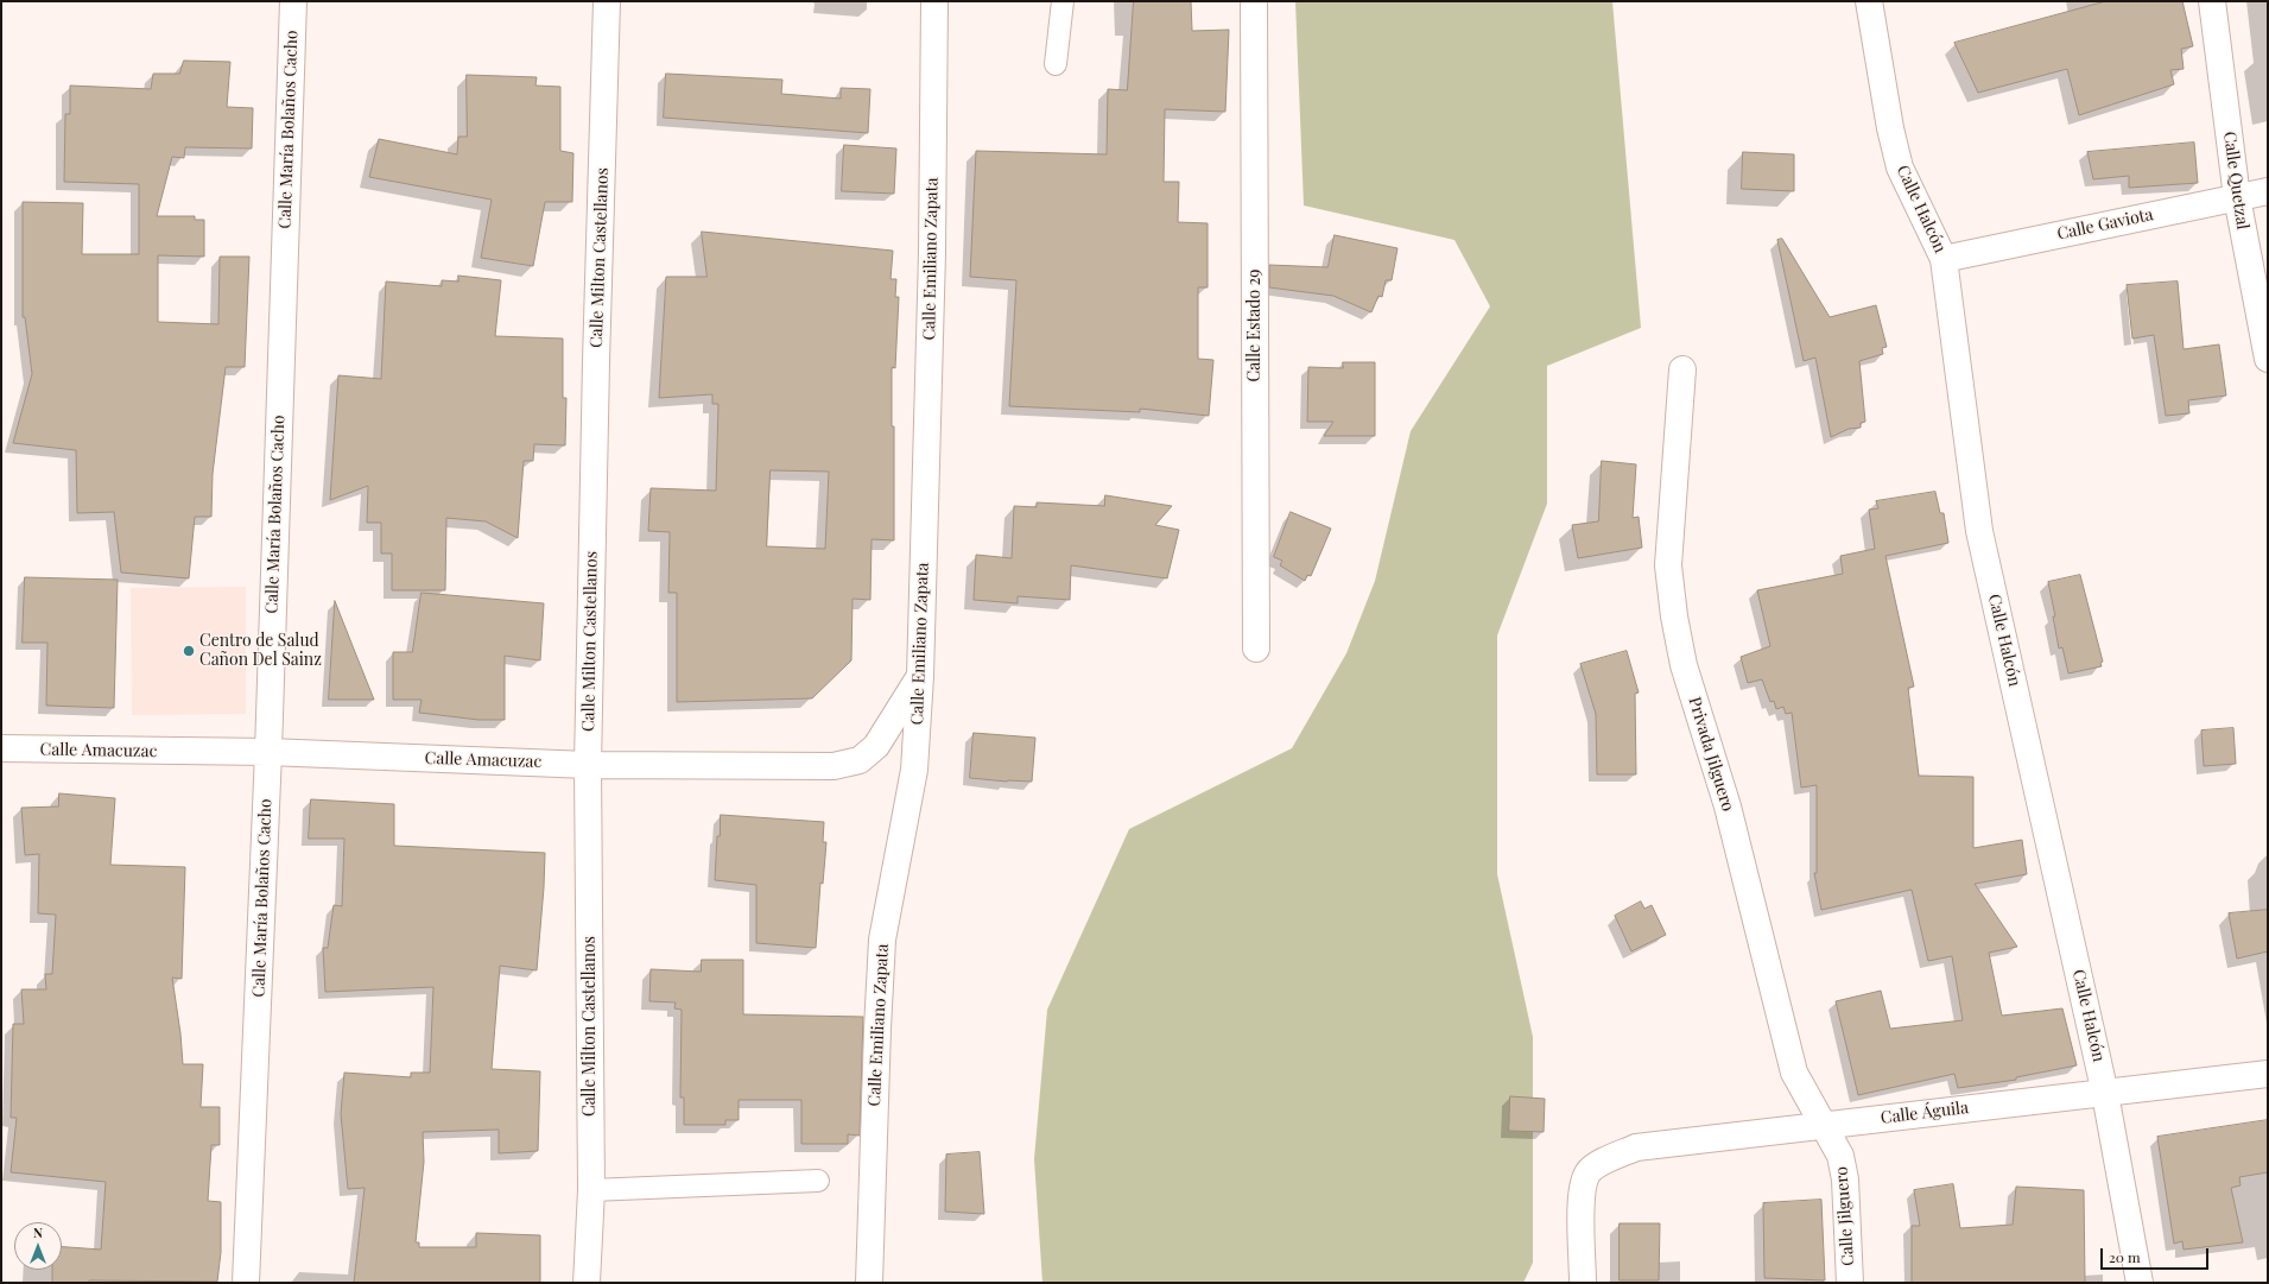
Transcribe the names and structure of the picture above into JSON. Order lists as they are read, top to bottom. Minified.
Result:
{"streets":{"street":["Calle María Bolaños Cacho","Calle Quetzal","Calle Halcón","Calle Gaviota","Calle Milton Castellanos","Calle Emiliano Zapata","Calle Estado 29","Calle Amacuzac","Privada Jilguero","Calle Águila","Calle Jilguero"]},"crossings":[["Calle María Bolaños Cacho","Calle Amacuzac"],["Calle Quetzal","Calle Gaviota"],["Calle Halcón","Calle Gaviota"],["Calle Halcón","Calle Águila"],["Calle Milton Castellanos","Calle Amacuzac"],["Calle Emiliano Zapata","Calle Amacuzac"],["Privada Jilguero","Calle Águila"],["Privada Jilguero","Calle Jilguero"],["Calle Águila","Calle Jilguero"]],"places":["Centro de Salud Cañon Del Sainz"],"scale_bar":"20 m","north":"top"}
